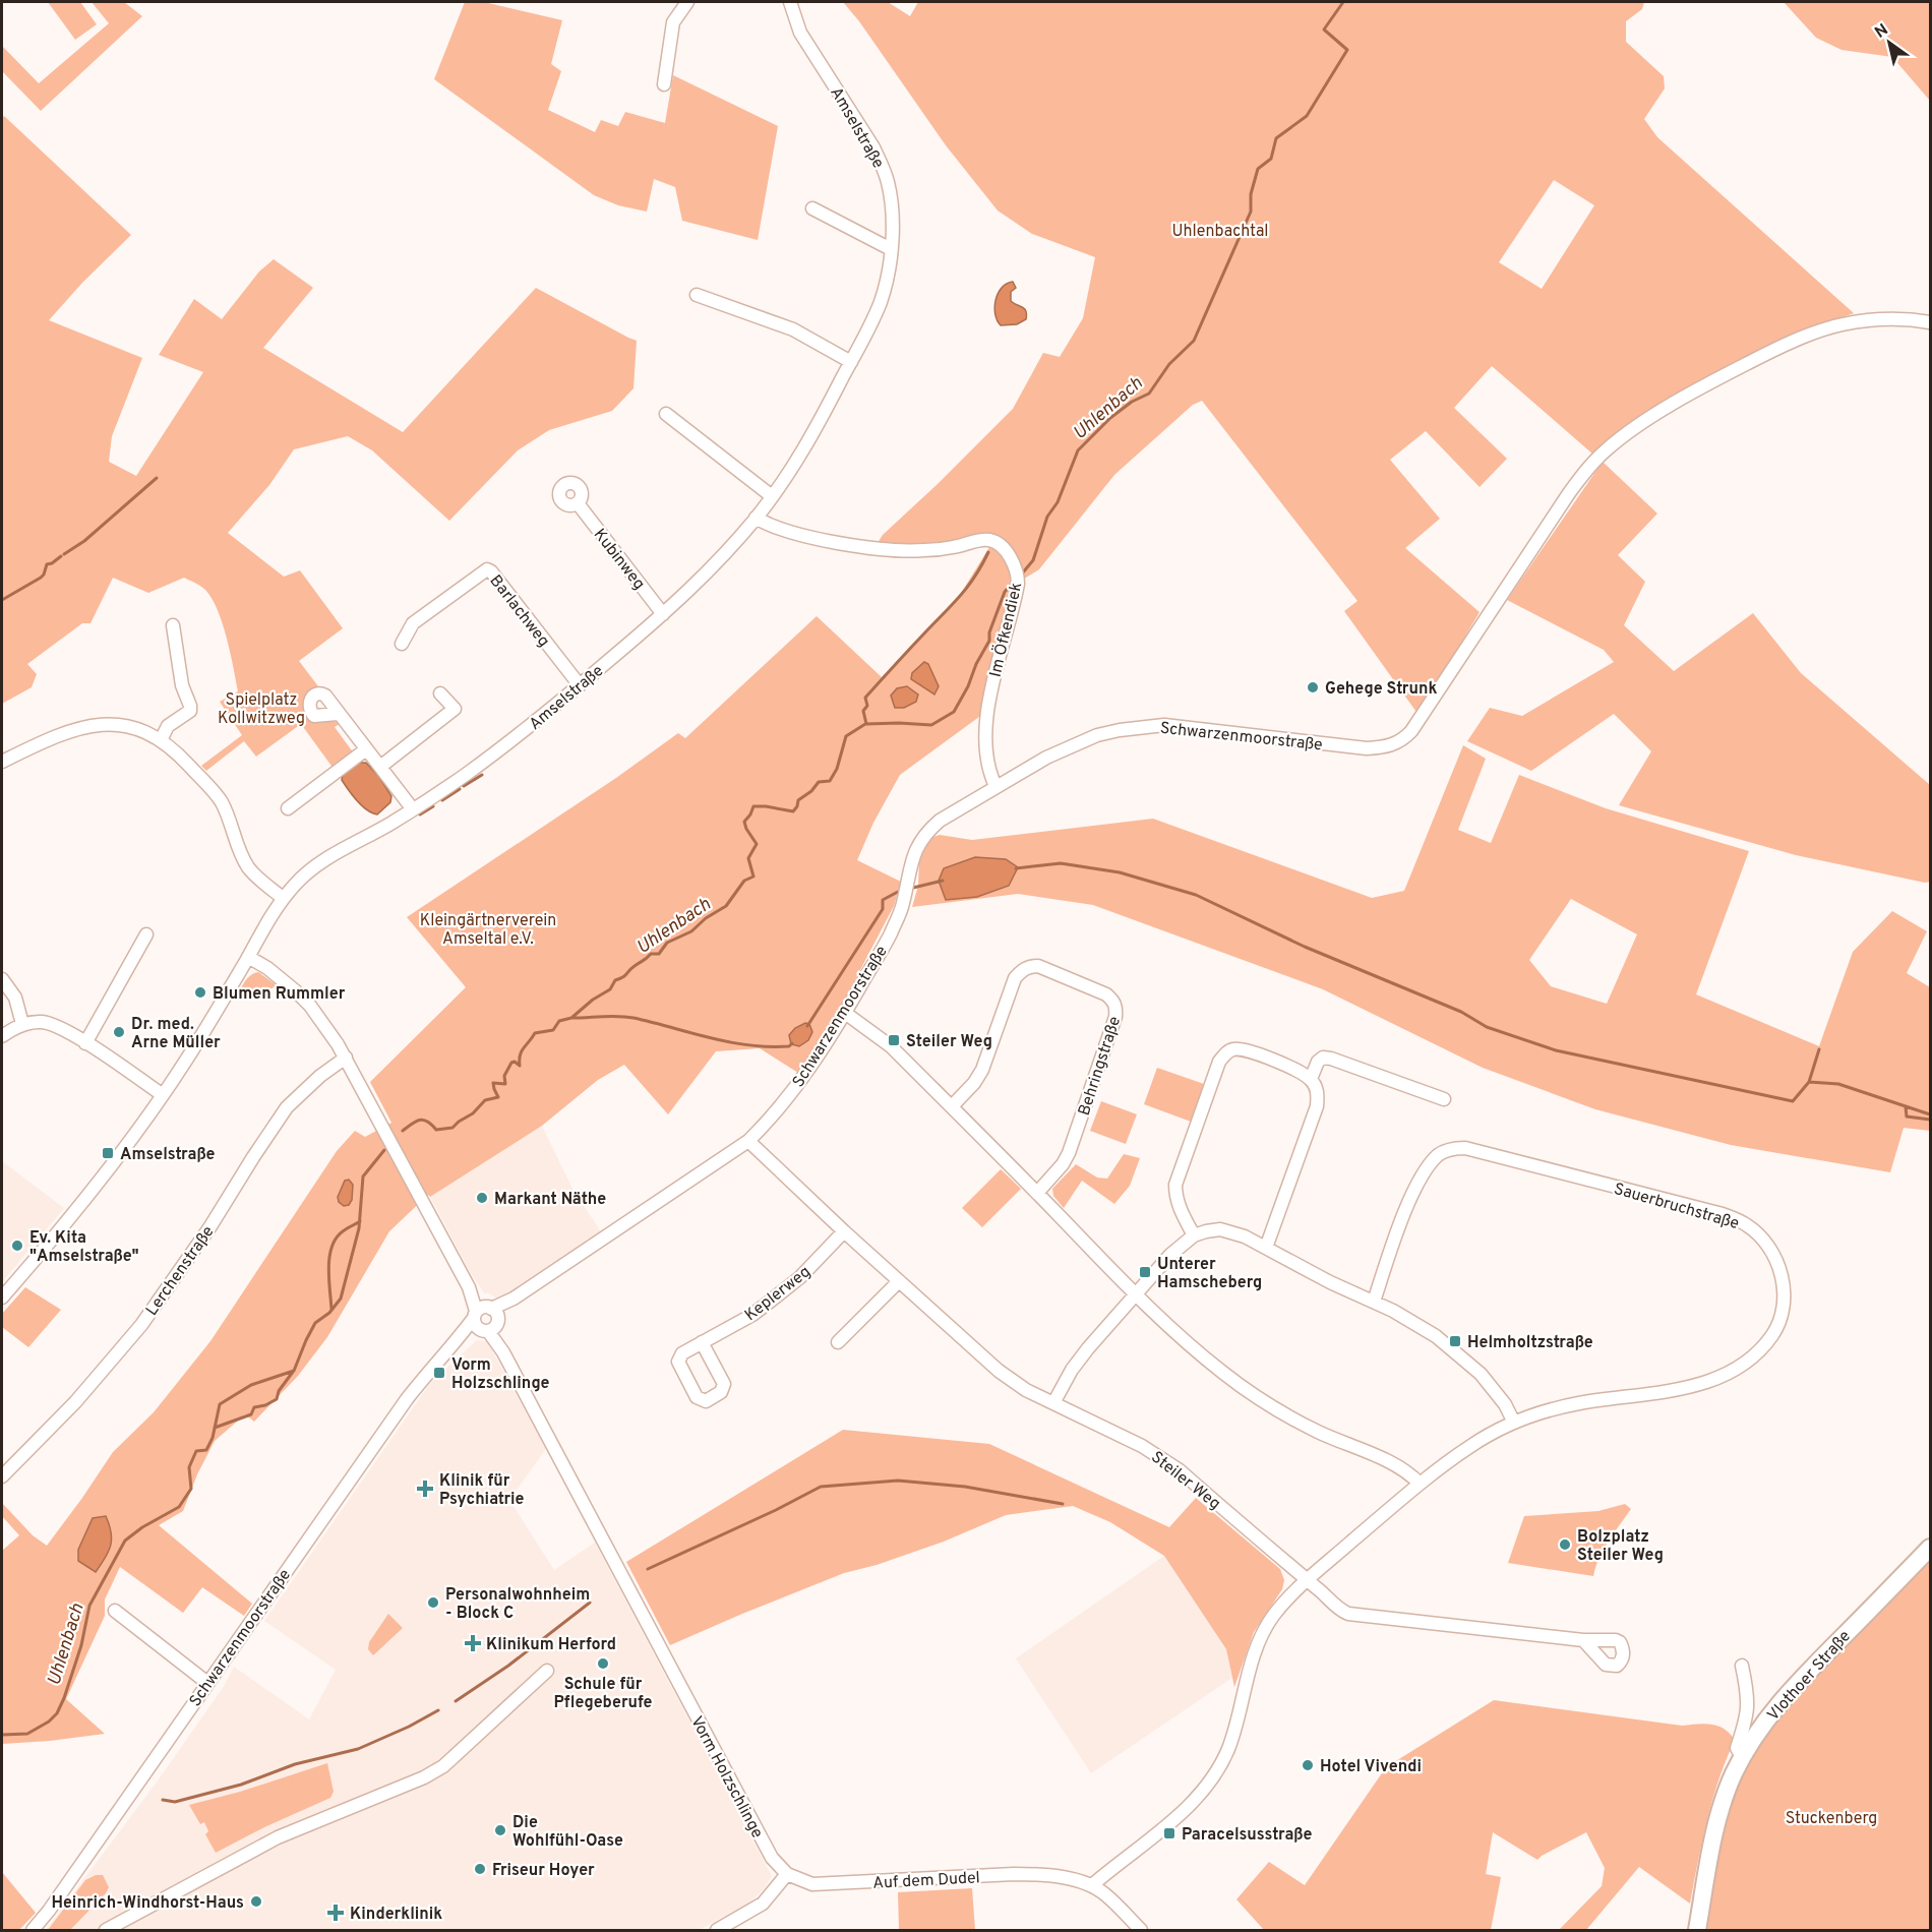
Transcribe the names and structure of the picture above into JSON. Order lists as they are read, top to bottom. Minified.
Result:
{"streets":{"main road":["Vlothoer Straße"],"street":["Amselstraße","Kubinweg","Barlachweg","Im Öfkendiek","Schwarzenmoorstraße","Behringstraße","Sauerbruchstraße","Lerchenstraße","Keplerweg","Steiler Weg","Vorm Holzschlinge","Auf dem Dudel"]},"crossings":[["Amselstraße","Kubinweg"],["Amselstraße","Barlachweg"],["Amselstraße","Im Öfkendiek"],["Amselstraße","Vorm Holzschlinge"],["Im Öfkendiek","Schwarzenmoorstraße"],["Schwarzenmoorstraße","Steiler Weg"],["Schwarzenmoorstraße","Vorm Holzschlinge"],["Sauerbruchstraße","Steiler Weg"],["Lerchenstraße","Vorm Holzschlinge"],["Keplerweg","Steiler Weg"],["Vorm Holzschlinge","Auf dem Dudel"]],"water":["Uhlenbach"],"parks":["Uhlenbachtal","Spielplatz Kollwitzweg","Kleingärtnerverein Amseltal e.V.","Stuckenberg"],"places":{"other":["Gehege Strunk","Blumen Rummler","Dr. med. Arne Müller","Markant Näthe","Ev. Kita \"Amselstraße\"","Bolzplatz Steiler Weg","Personalwohnheim - Block C","Schule für Pflegeberufe","Hotel Vivendi","Die Wohlfühl-Oase","Friseur Hoyer","Heinrich-Windhorst-Haus"],"transit":["Steiler Weg","Amselstraße","Unterer Hamscheberg","Helmholtzstraße","Vorm Holzschlinge","Paracelsusstraße"],"health":["Klinik für Psychiatrie","Klinikum Herford","Kinderklinik"]},"north":"top left"}
